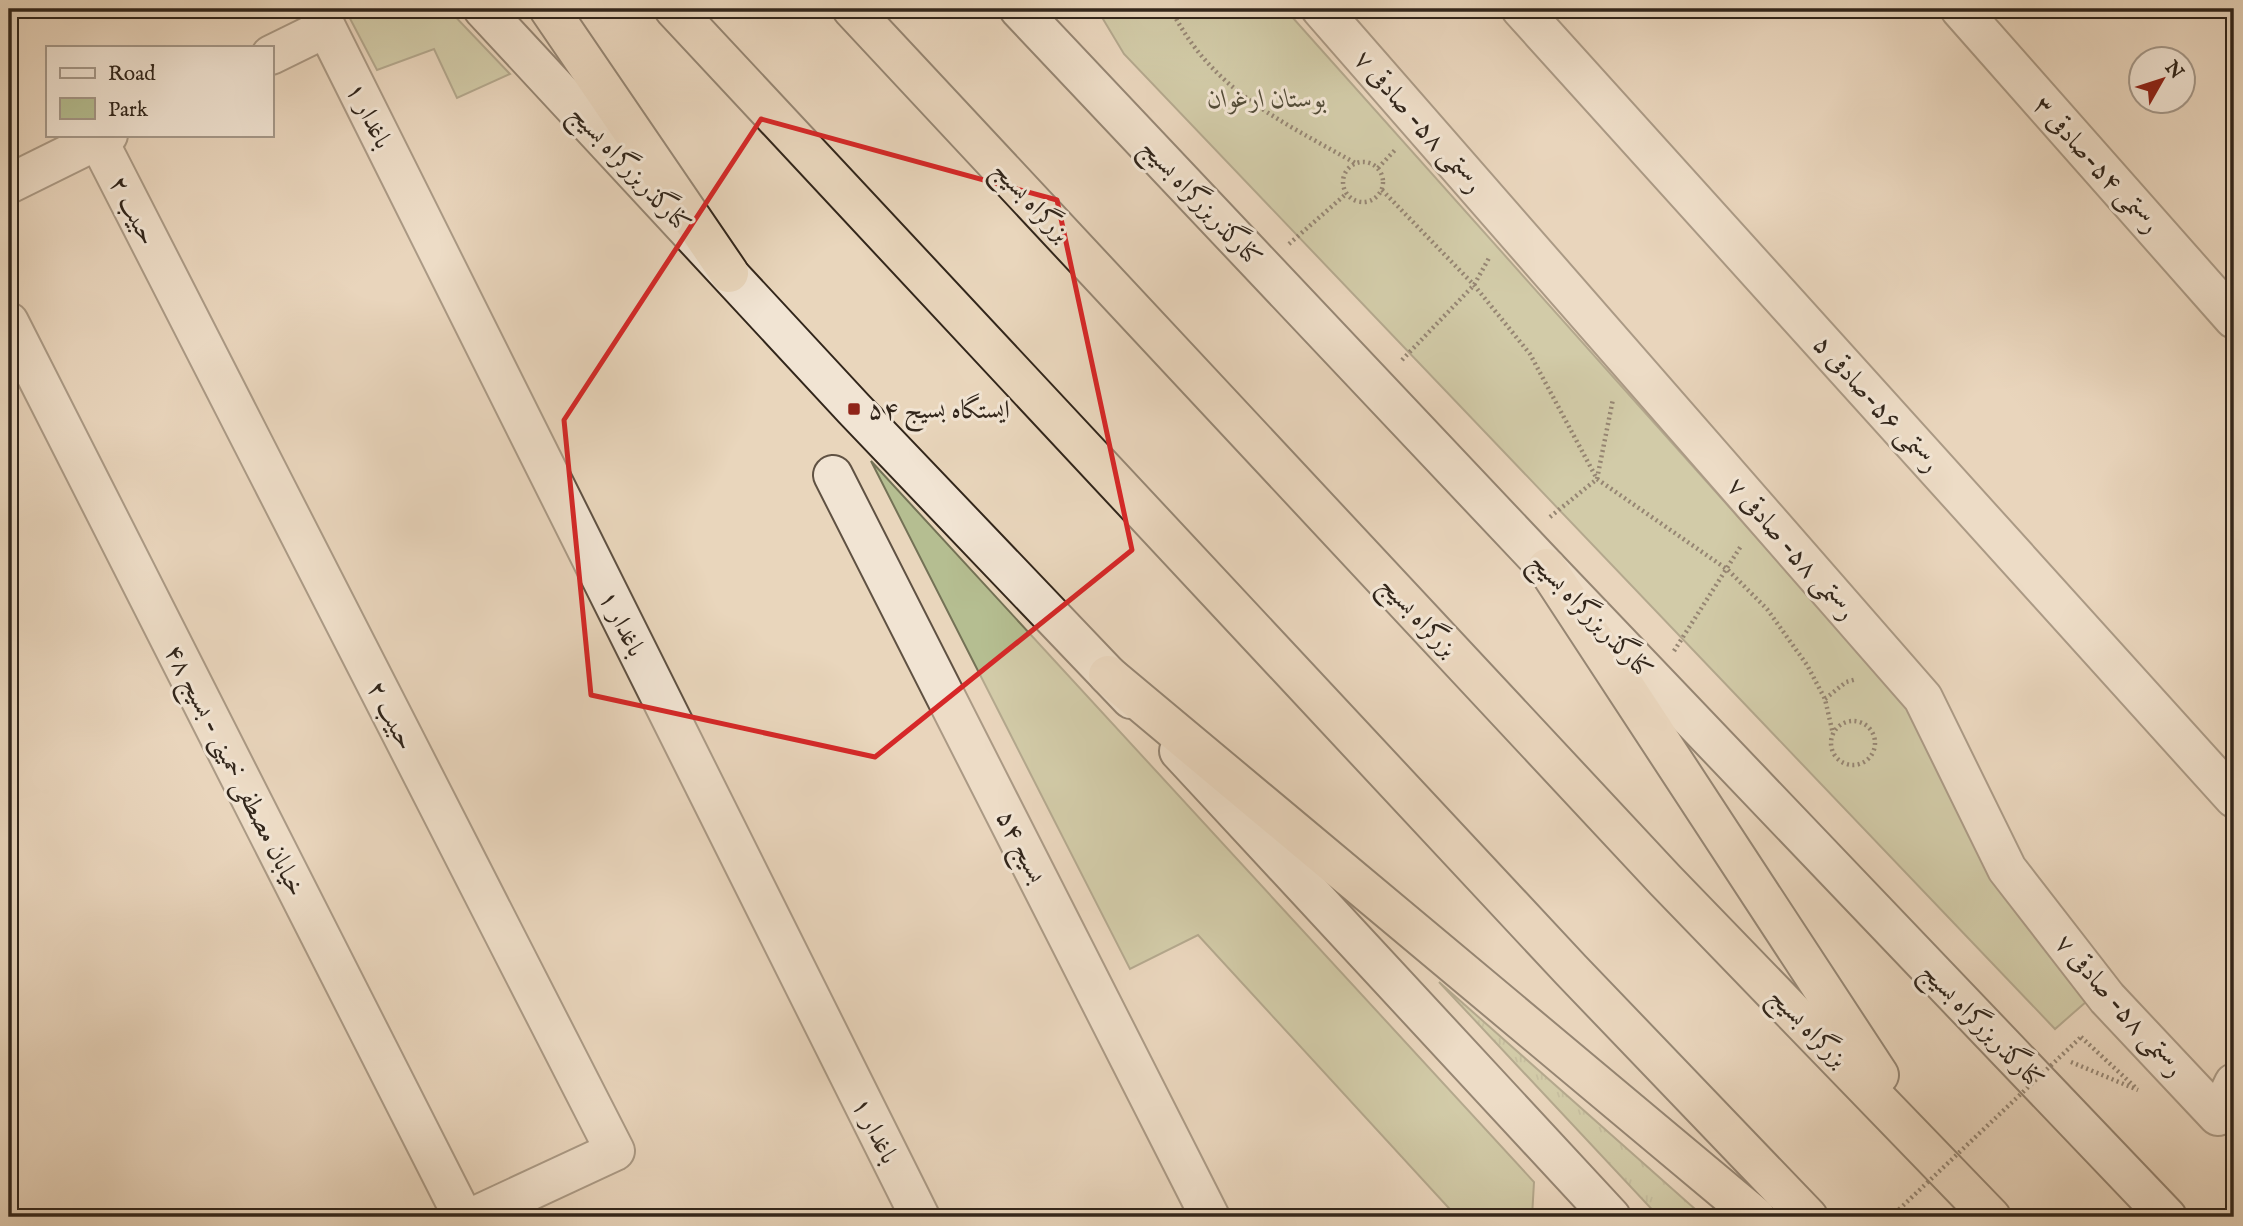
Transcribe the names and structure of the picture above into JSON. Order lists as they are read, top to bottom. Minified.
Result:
{"streets":{"highway":["بزرگراه بسیج"],"street":["باغدار ۱","رستمی ۵۸- صادقی ۷","رستمی ۵۴-صادقی ۳","کنارگذربزرگراه بسیج","حبیب ۲","رستمی ۵۶-صادقی ۵","خیابان مصطفی خمینی - بسیج ۴۸","بسیج ۵۴"]},"parks":["بوستان ارغوان"],"places":{"transit":["ایستگاه بسیج ۵۴"]},"legend":["Road","Park"],"north":"top right"}
